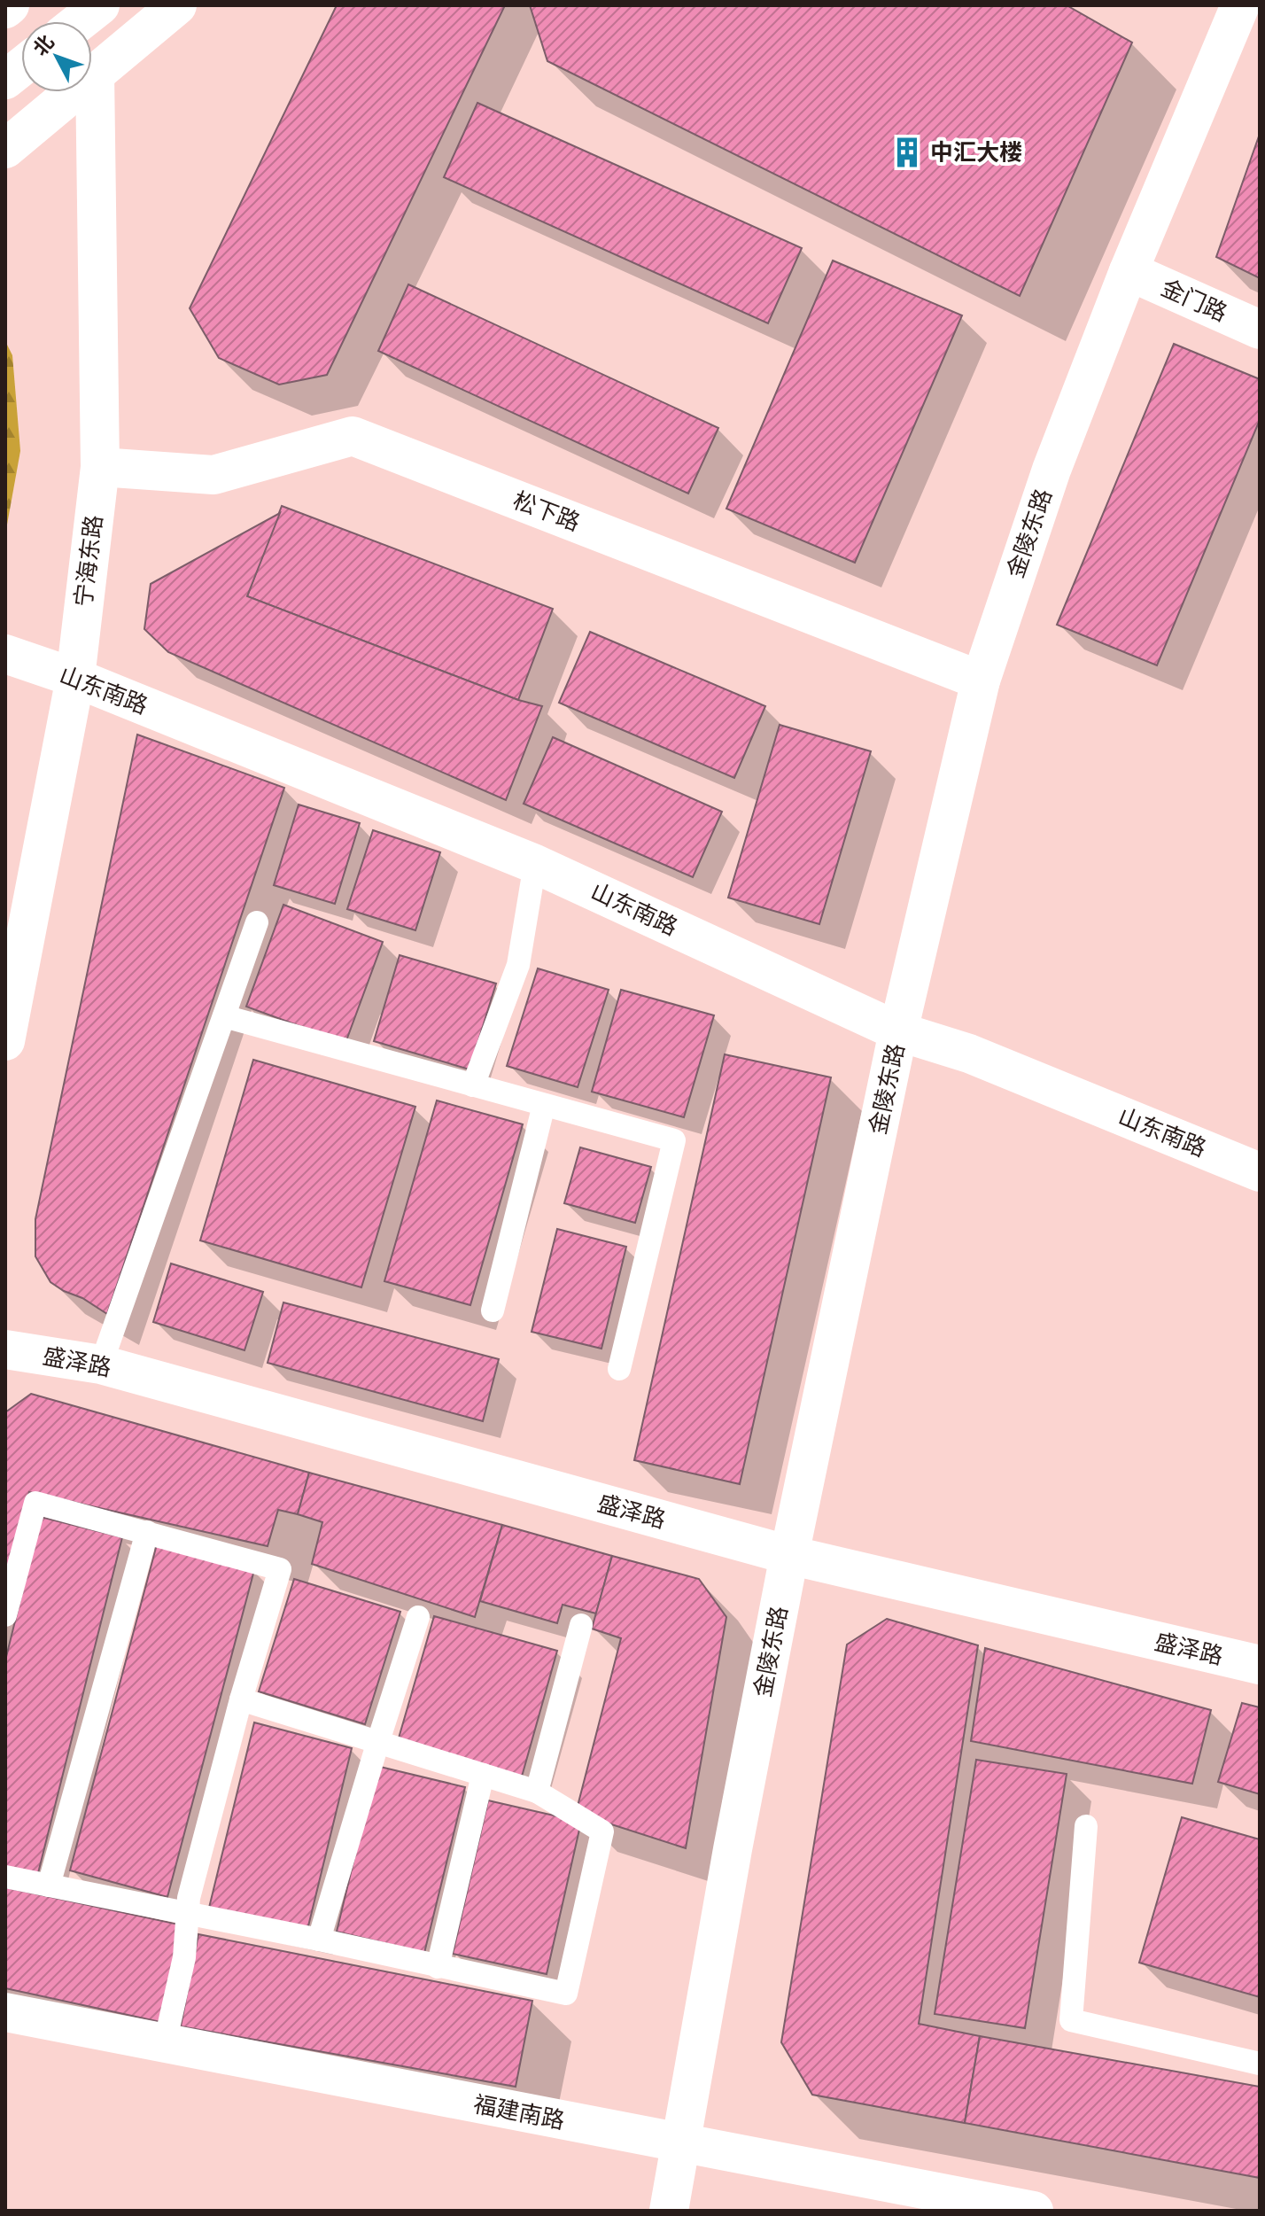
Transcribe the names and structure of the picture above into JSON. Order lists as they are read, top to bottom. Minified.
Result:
{"streets":{"main road":["金门路","松下路","金陵东路","宁海东路","山东南路","盛泽路","福建南路"]},"crossings":[["金门路","金陵东路"],["松下路","金陵东路"],["松下路","宁海东路"],["金陵东路","山东南路"],["金陵东路","盛泽路"],["金陵东路","福建南路"],["宁海东路","山东南路"]],"places":{"building":["中汇大楼"]},"north":"top left"}
